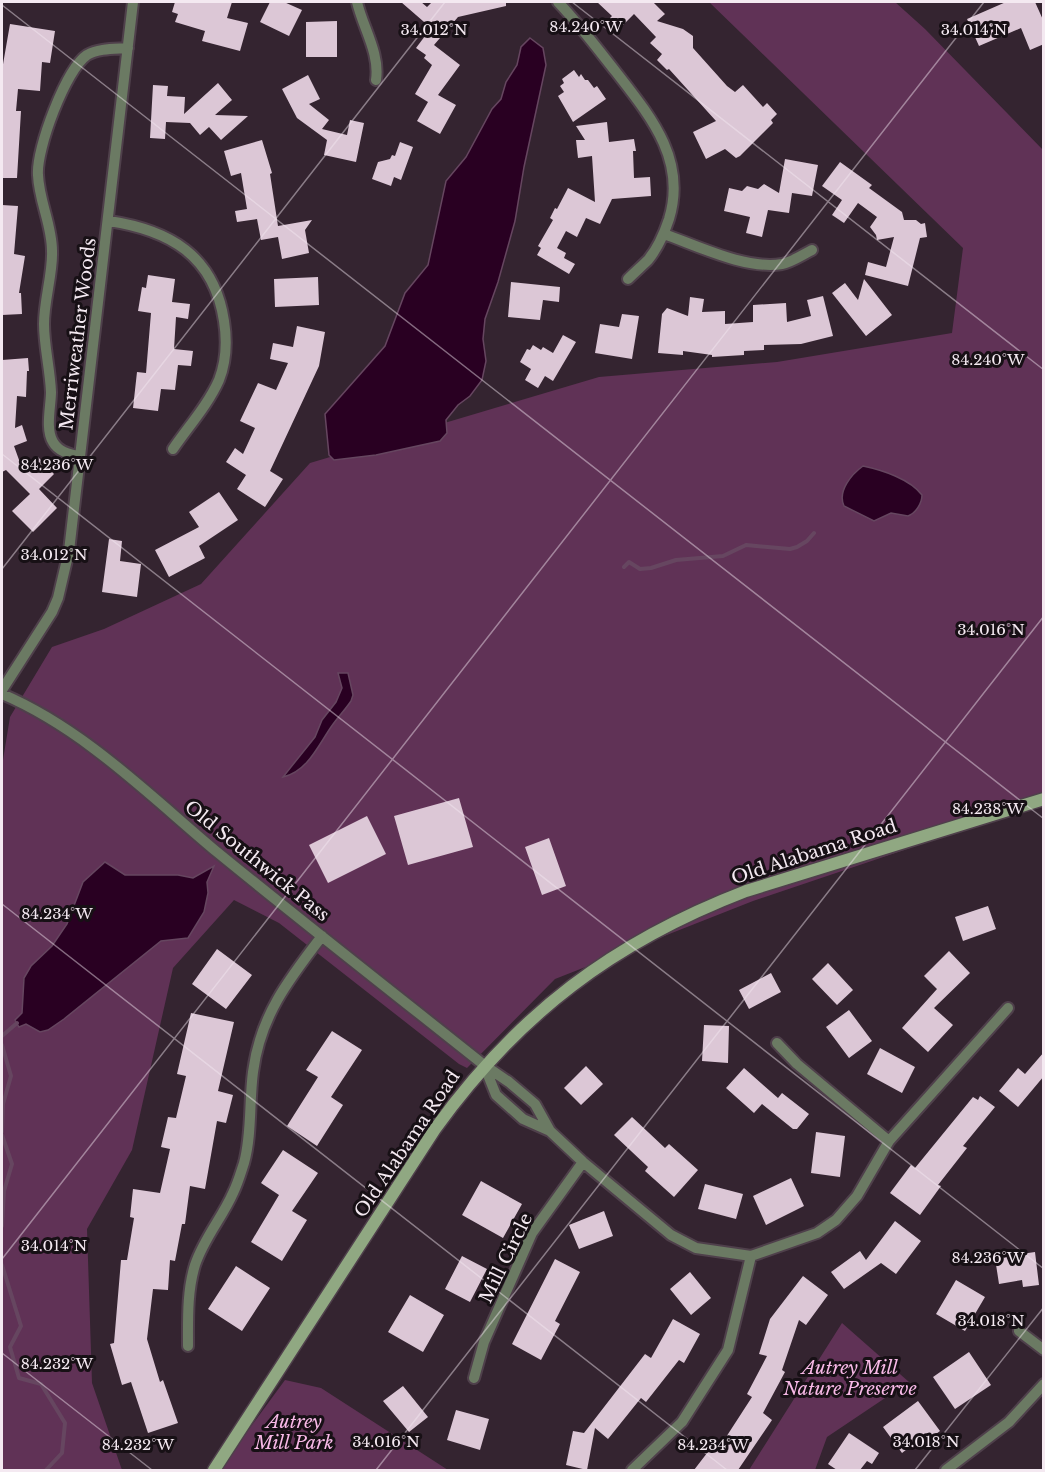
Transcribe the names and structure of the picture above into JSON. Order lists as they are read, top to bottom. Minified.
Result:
{"streets":{"main road":["Old Alabama Road"],"street":["Merriweather Woods","Old Southwick Pass","Mill Circle"]},"crossings":[["Merriweather Woods","Old Southwick Pass"],["Old Alabama Road","Old Southwick Pass"]],"parks":["Autrey Mill Nature Preserve","Autrey Mill Park"],"coordinates":["84.240°W","34.012°N","34.014°N","84.236°W","34.016°N","84.238°W","84.234°W","34.018°N","84.232°W"]}
